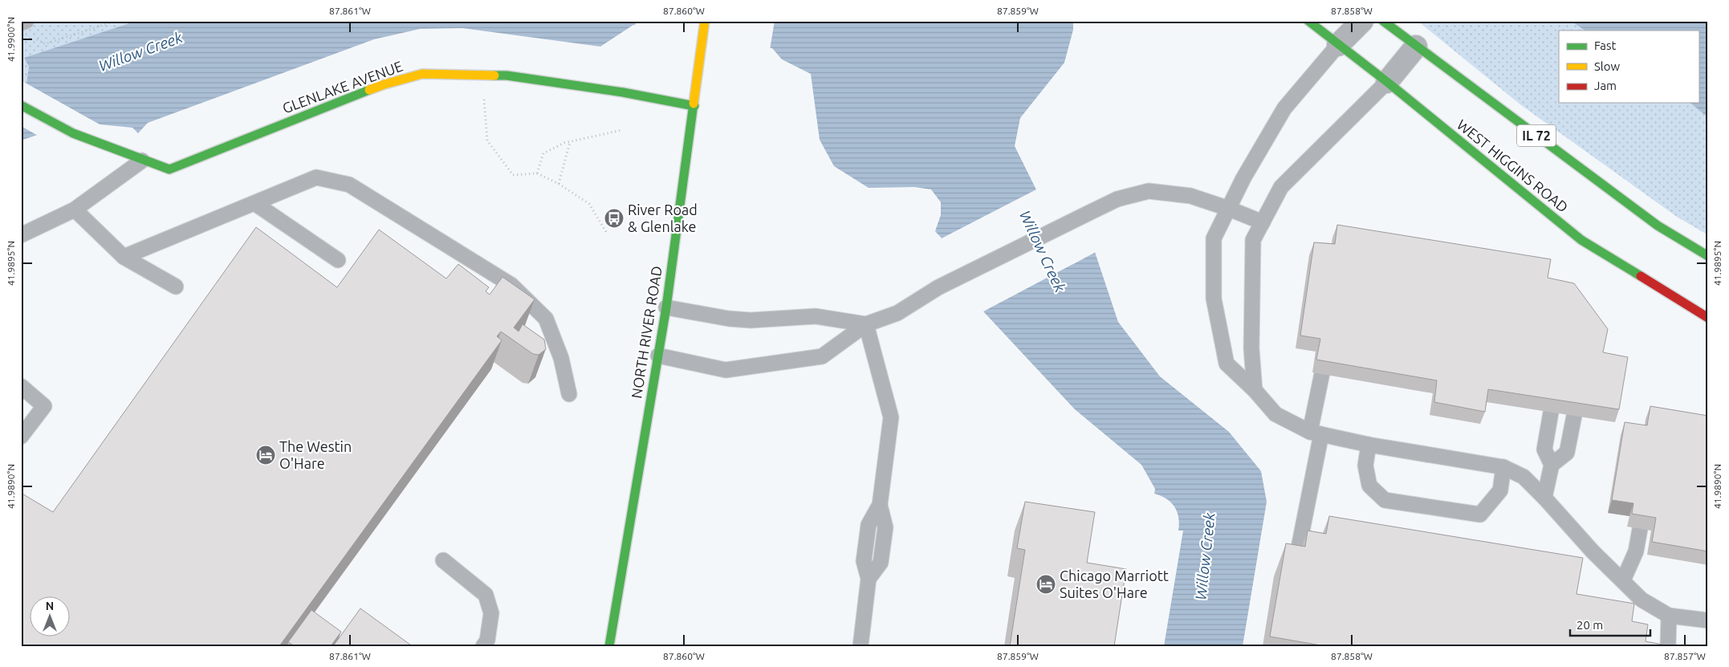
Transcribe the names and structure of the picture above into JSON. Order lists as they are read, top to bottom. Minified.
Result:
{"streets":{"main road":["GLENLAKE AVENUE","IL 72","WEST HIGGINS ROAD","NORTH RIVER ROAD"]},"crossings":[["GLENLAKE AVENUE","NORTH RIVER ROAD"]],"water":["Willow Creek"],"places":{"bus stop":["River Road & Glenlake"],"hotel":["The Westin O'Hare","Chicago Marriott Suites O'Hare"]},"legend":["Fast","Slow","Jam"],"scale_bar":"20 m","north":"top","coordinates":["87.861°W","87.860°W","87.859°W","87.858°W","41.9900°N","41.9895°N","41.9890°N","87.857°W"]}
